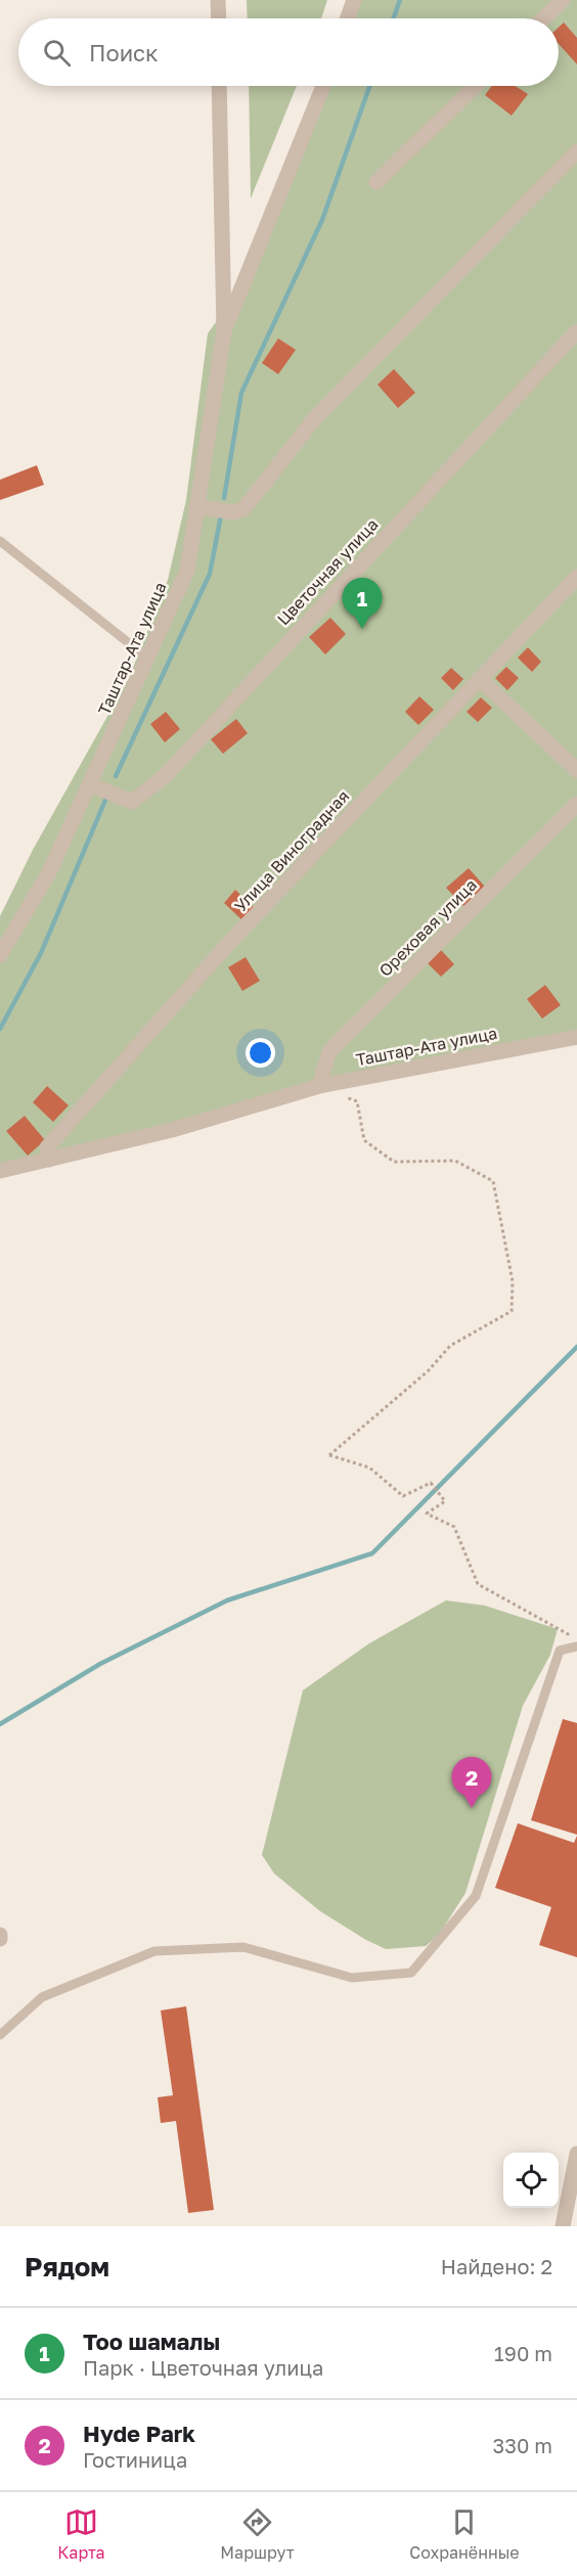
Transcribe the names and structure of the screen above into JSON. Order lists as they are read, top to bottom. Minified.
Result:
{"streets":{"street":["Цветочная улица","Таштар-Ата улица","Улица Виноградная","Ореховая улица"]},"crossings":[["Цветочная улица","Таштар-Ата улица"],["Таштар-Ата улица","Улица Виноградная"],["Таштар-Ата улица","Ореховая улица"]],"page":{"search":"Поиск","pins":["1","2"],"heading":["Рядом","Найдено: 2"],"list":[{"mark":"1","name":"Тоо шамалы","note":"Парк · Цветочная улица","value":"190 m"},{"mark":"2","name":"Hyde Park","note":"Гостиница","value":"330 m"}],"nav":["Карта","Маршрут","Сохранённые"]}}
